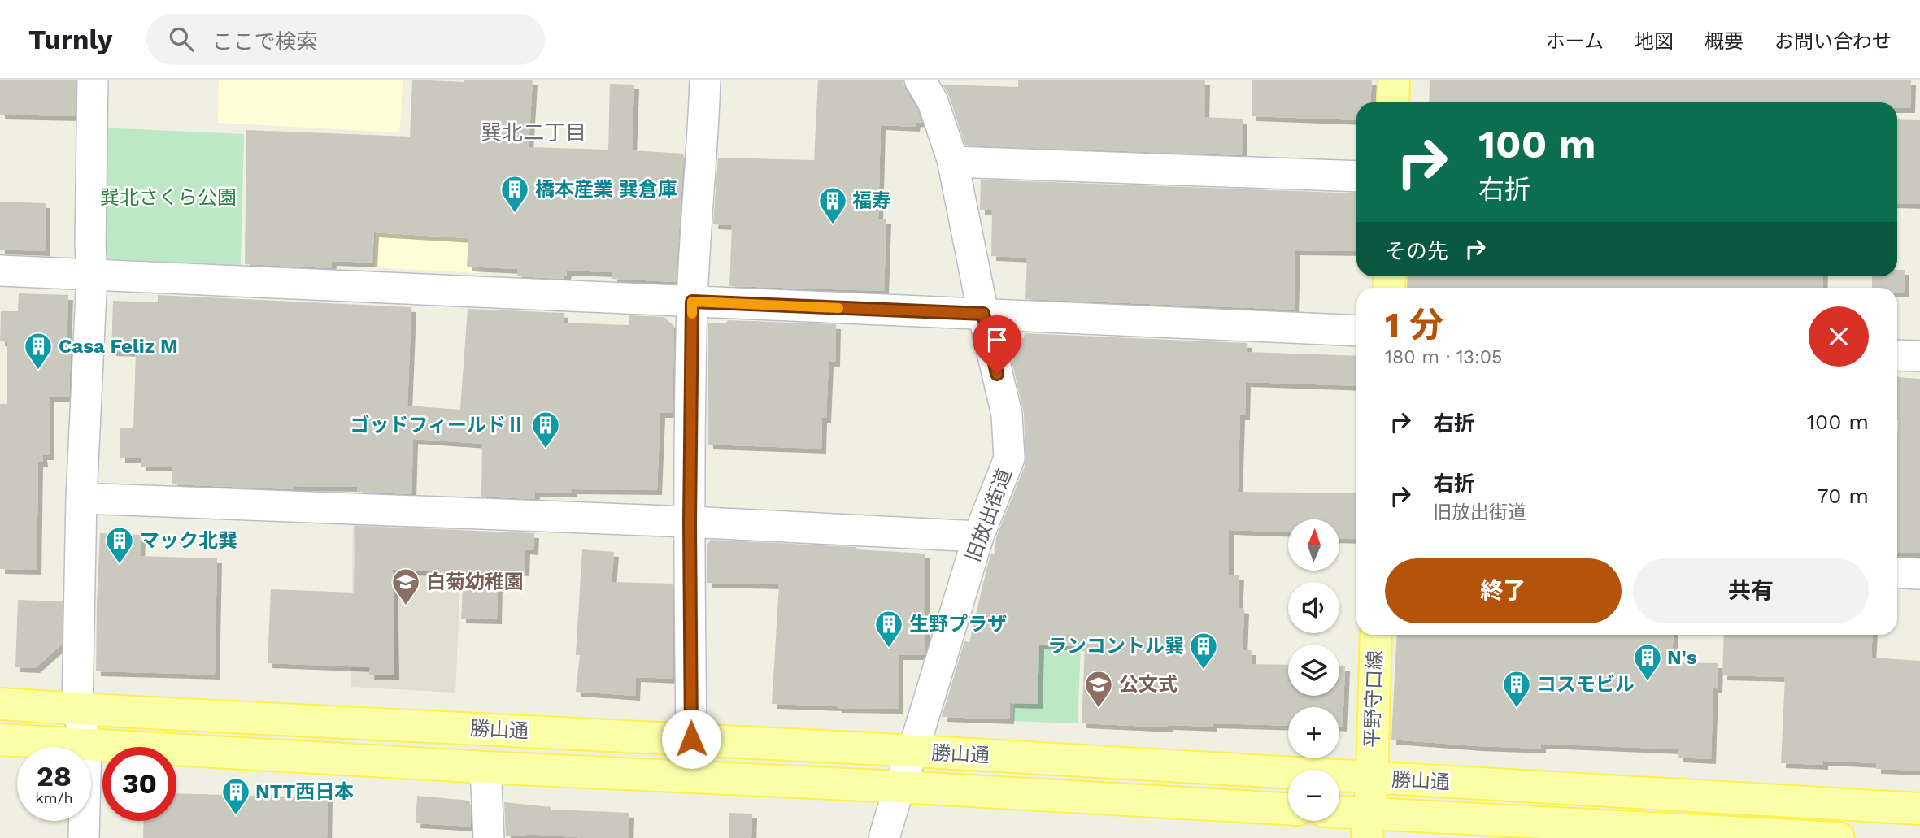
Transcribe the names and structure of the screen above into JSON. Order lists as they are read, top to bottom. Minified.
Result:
{"streets":{"main road":["平野守口線","勝山通"],"street":["旧放出街道"]},"crossings":[["旧放出街道","勝山通"],["平野守口線","勝山通"]],"districts":["巽北二丁目"],"parks":["巽北さくら公園"],"places":{"building":["橋本産業 巽倉庫","福寿","Casa Feliz M","ゴッドフィールドⅡ","マック北巽","生野プラザ","ランコントル巽","N's","コスモビル","NTT西日本"],"school or university":["白菊幼稚園","公文式"]},"north":"top","page":{"header":"Turnly","search":"ここで検索","nav":["ホーム","地図","概要","お問い合わせ"],"turn":["100 m","右折"],"then":"その先","heading":["1 分","180 m · 13:05"],"list":[{"name":"右折","value":"100 m"},{"name":"右折","note":"旧放出街道","value":"70 m"}],"map_buttons":["+","−"],"buttons":["終了","共有"],"speed":"28 km/h","limit":"30"}}
